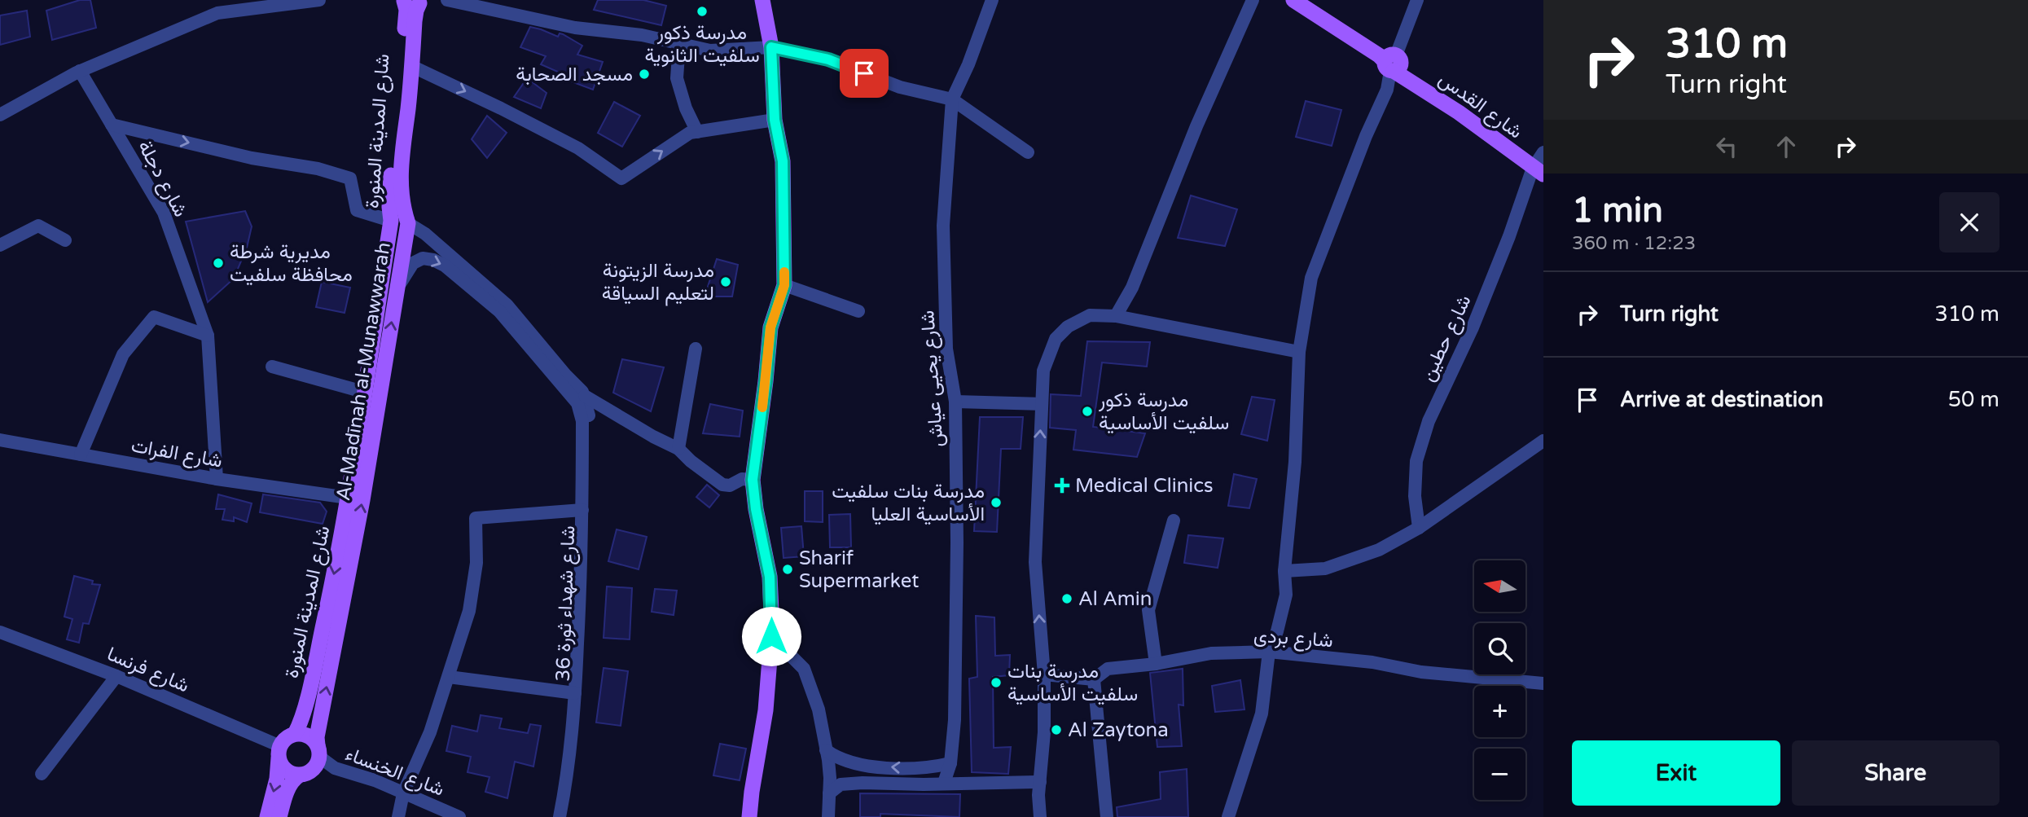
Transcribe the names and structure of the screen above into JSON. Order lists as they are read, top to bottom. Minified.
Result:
{"streets":{"main road":["شارع القدس","شارع المدينة المنورة","Al-Madīnah al-Munawwarah"],"street":["شارع دجلة","شارع حطين","شارع يحيى عياش","شارع الفرات","شارع شهداء ثورة 36","شارع بردى","شارع فرنسا","شارع الخنساء"]},"crossings":[["شارع القدس","شارع حطين"],["شارع المدينة المنورة","Al-Madīnah al-Munawwarah"],["شارع المدينة المنورة","شارع الفرات"],["شارع المدينة المنورة","شارع فرنسا"],["شارع المدينة المنورة","شارع الخنساء"],["شارع دجلة","شارع الفرات"],["Al-Madīnah al-Munawwarah","شارع فرنسا"],["Al-Madīnah al-Munawwarah","شارع الخنساء"],["شارع فرنسا","شارع الخنساء"]],"one_way":["Al-Madīnah al-Munawwarah"],"places":{"other":["مدرسة ذكور سلفيت الثانوية","مسجد الصحابة","مديرية شرطة محافظة سلفيت","مدرسة الزيتونة لتعليم السياقة","مدرسة ذكور سلفيت الأساسية","مدرسة بنات سلفيت الأساسية العليا","Sharif Supermarket","Al Amin","مدرسة بنات سلفيت الأساسية","Al Zaytona"],"health":["Medical Clinics"]},"north":"left","page":{"turn":["310 m","Turn right"],"heading":["1 min","360 m · 12:23"],"list":[{"name":"Turn right","value":"310 m"},{"name":"Arrive at destination","value":"50 m"}],"map_buttons":["+","−"],"buttons":["Exit","Share"]}}
